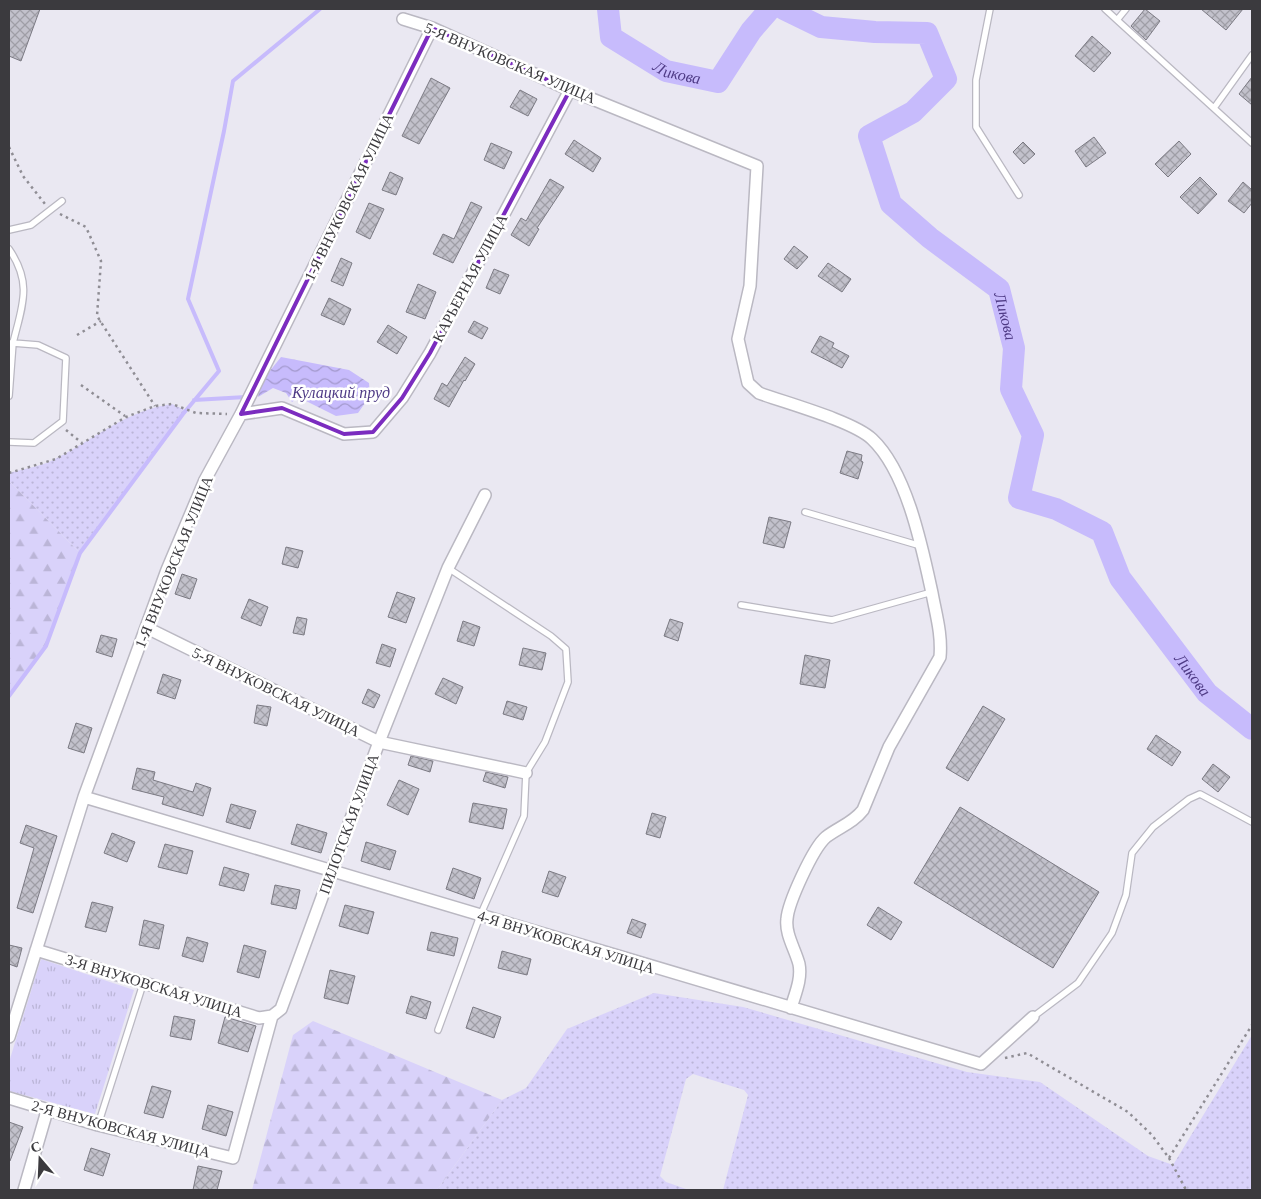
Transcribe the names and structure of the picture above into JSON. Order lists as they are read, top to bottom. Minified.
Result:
{"streets":{"street":["5-Я ВНУКОВСКАЯ УЛИЦА","1-Я ВНУКОВСКАЯ УЛИЦА","КАРЬЕРНАЯ УЛИЦА","ПИЛОТСКАЯ УЛИЦА","4-Я ВНУКОВСКАЯ УЛИЦА","3-Я ВНУКОВСКАЯ УЛИЦА","2-Я ВНУКОВСКАЯ УЛИЦА"]},"crossings":[["5-Я ВНУКОВСКАЯ УЛИЦА","1-Я ВНУКОВСКАЯ УЛИЦА"],["5-Я ВНУКОВСКАЯ УЛИЦА","КАРЬЕРНАЯ УЛИЦА"],["5-Я ВНУКОВСКАЯ УЛИЦА","ПИЛОТСКАЯ УЛИЦА"],["1-Я ВНУКОВСКАЯ УЛИЦА","КАРЬЕРНАЯ УЛИЦА"],["1-Я ВНУКОВСКАЯ УЛИЦА","4-Я ВНУКОВСКАЯ УЛИЦА"],["1-Я ВНУКОВСКАЯ УЛИЦА","3-Я ВНУКОВСКАЯ УЛИЦА"],["ПИЛОТСКАЯ УЛИЦА","4-Я ВНУКОВСКАЯ УЛИЦА"],["ПИЛОТСКАЯ УЛИЦА","3-Я ВНУКОВСКАЯ УЛИЦА"],["ПИЛОТСКАЯ УЛИЦА","2-Я ВНУКОВСКАЯ УЛИЦА"]],"water":["Ликова","Кулацкий пруд"],"north":"top"}
